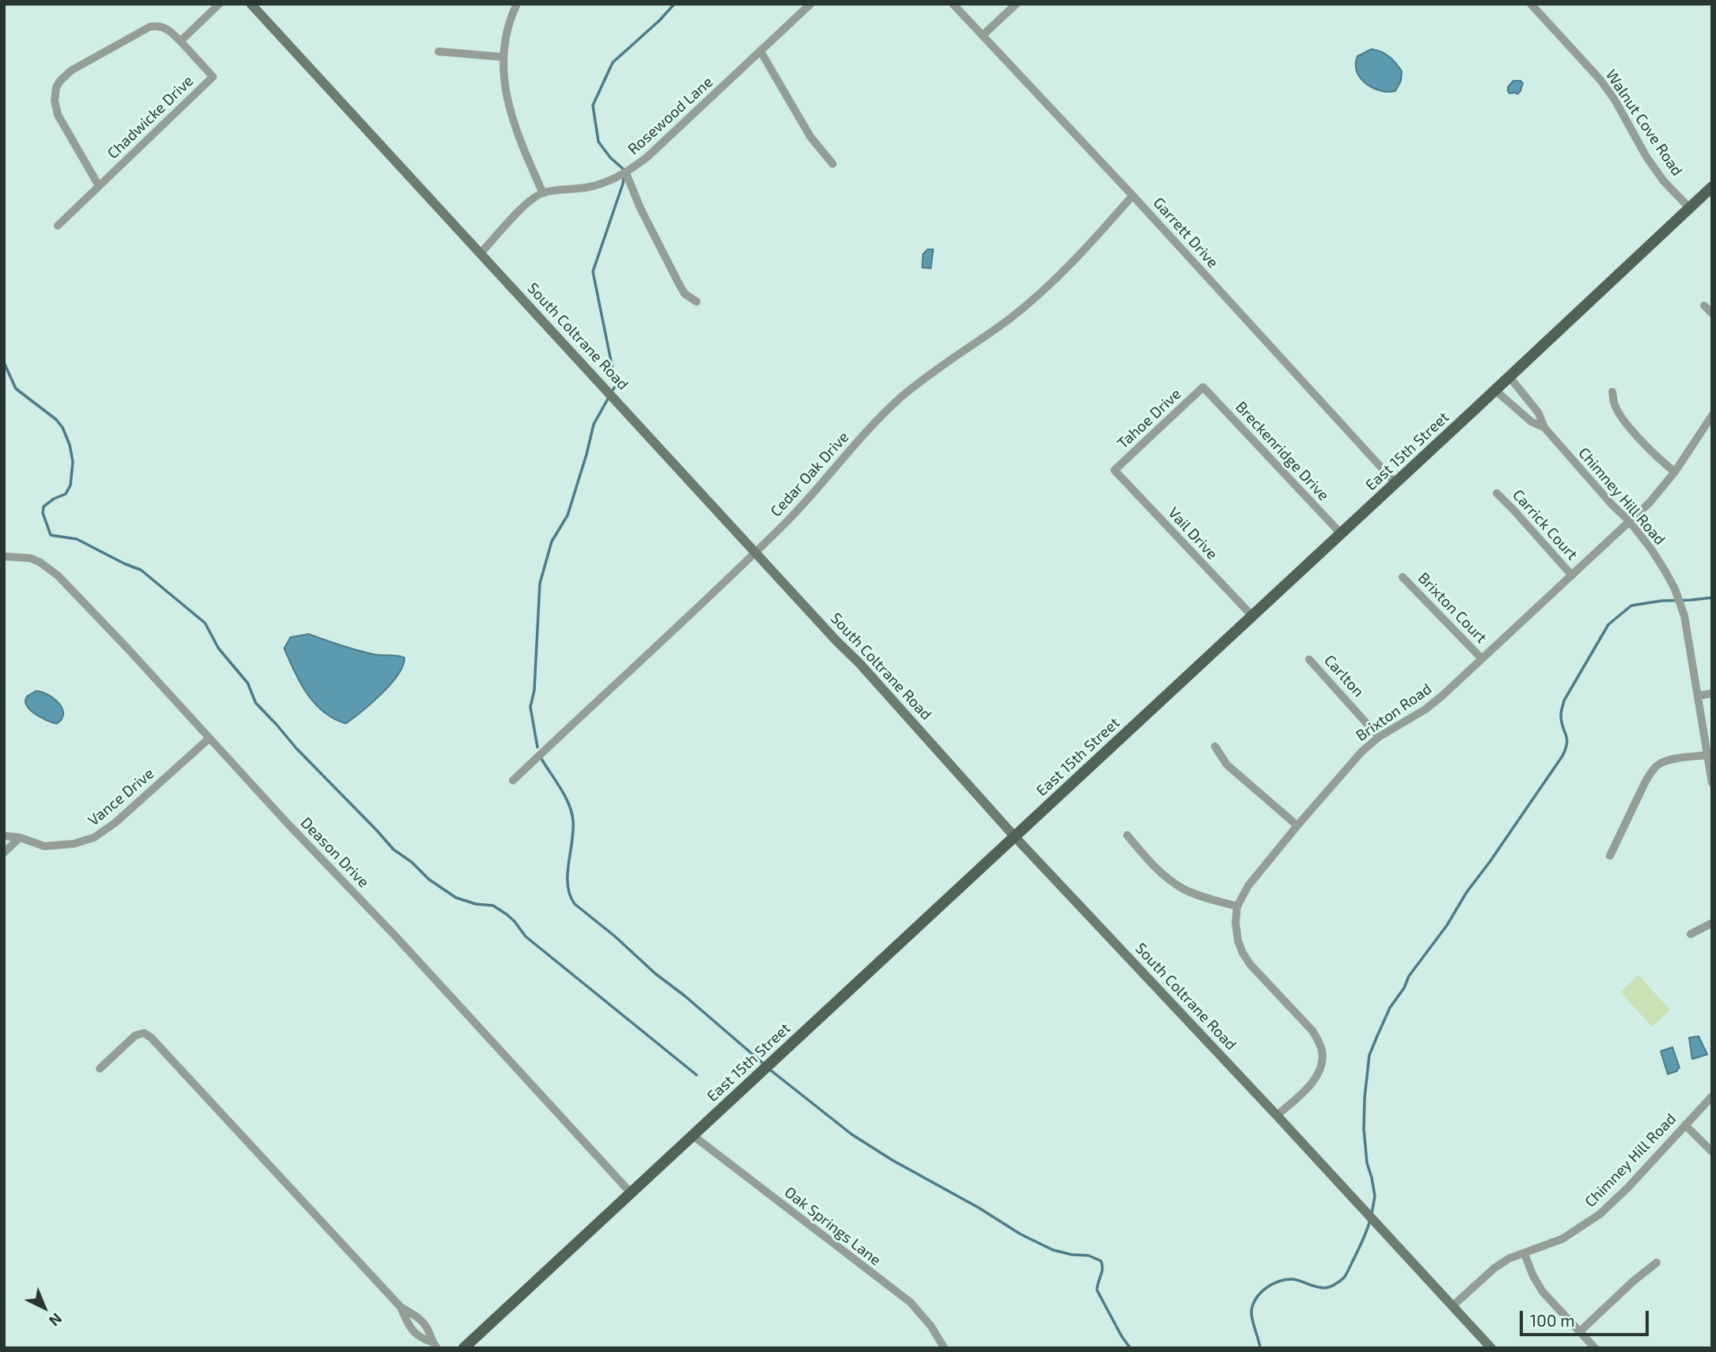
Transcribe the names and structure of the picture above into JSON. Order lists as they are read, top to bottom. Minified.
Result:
{"streets":{"main road":["South Coltrane Road","East 15th Street"],"street":["Rosewood Lane","Chadwicke Drive","Walnut Cove Road","Garrett Drive","Tahoe Drive","Breckenridge Drive","Cedar Oak Drive","Chimney Hill Road","Carrick Court","Vail Drive","Brixton Court","Carlton","Brixton Road","Vance Drive","Deason Drive","Oak Springs Lane"]},"crossings":[["Walnut Cove Road","East 15th Street"],["Garrett Drive","East 15th Street"],["Garrett Drive","Cedar Oak Drive"],["South Coltrane Road","East 15th Street"],["South Coltrane Road","Cedar Oak Drive"],["South Coltrane Road","Chimney Hill Road"],["South Coltrane Road","Brixton Road"],["Tahoe Drive","Breckenridge Drive"],["Tahoe Drive","Vail Drive"],["Breckenridge Drive","East 15th Street"],["East 15th Street","Vail Drive"],["East 15th Street","Deason Drive"],["East 15th Street","Oak Springs Lane"],["Chimney Hill Road","Brixton Road"],["Carrick Court","Brixton Road"],["Brixton Court","Brixton Road"],["Carlton","Brixton Road"],["Vance Drive","Deason Drive"]],"scale_bar":"100 m","north":"bottom right"}
